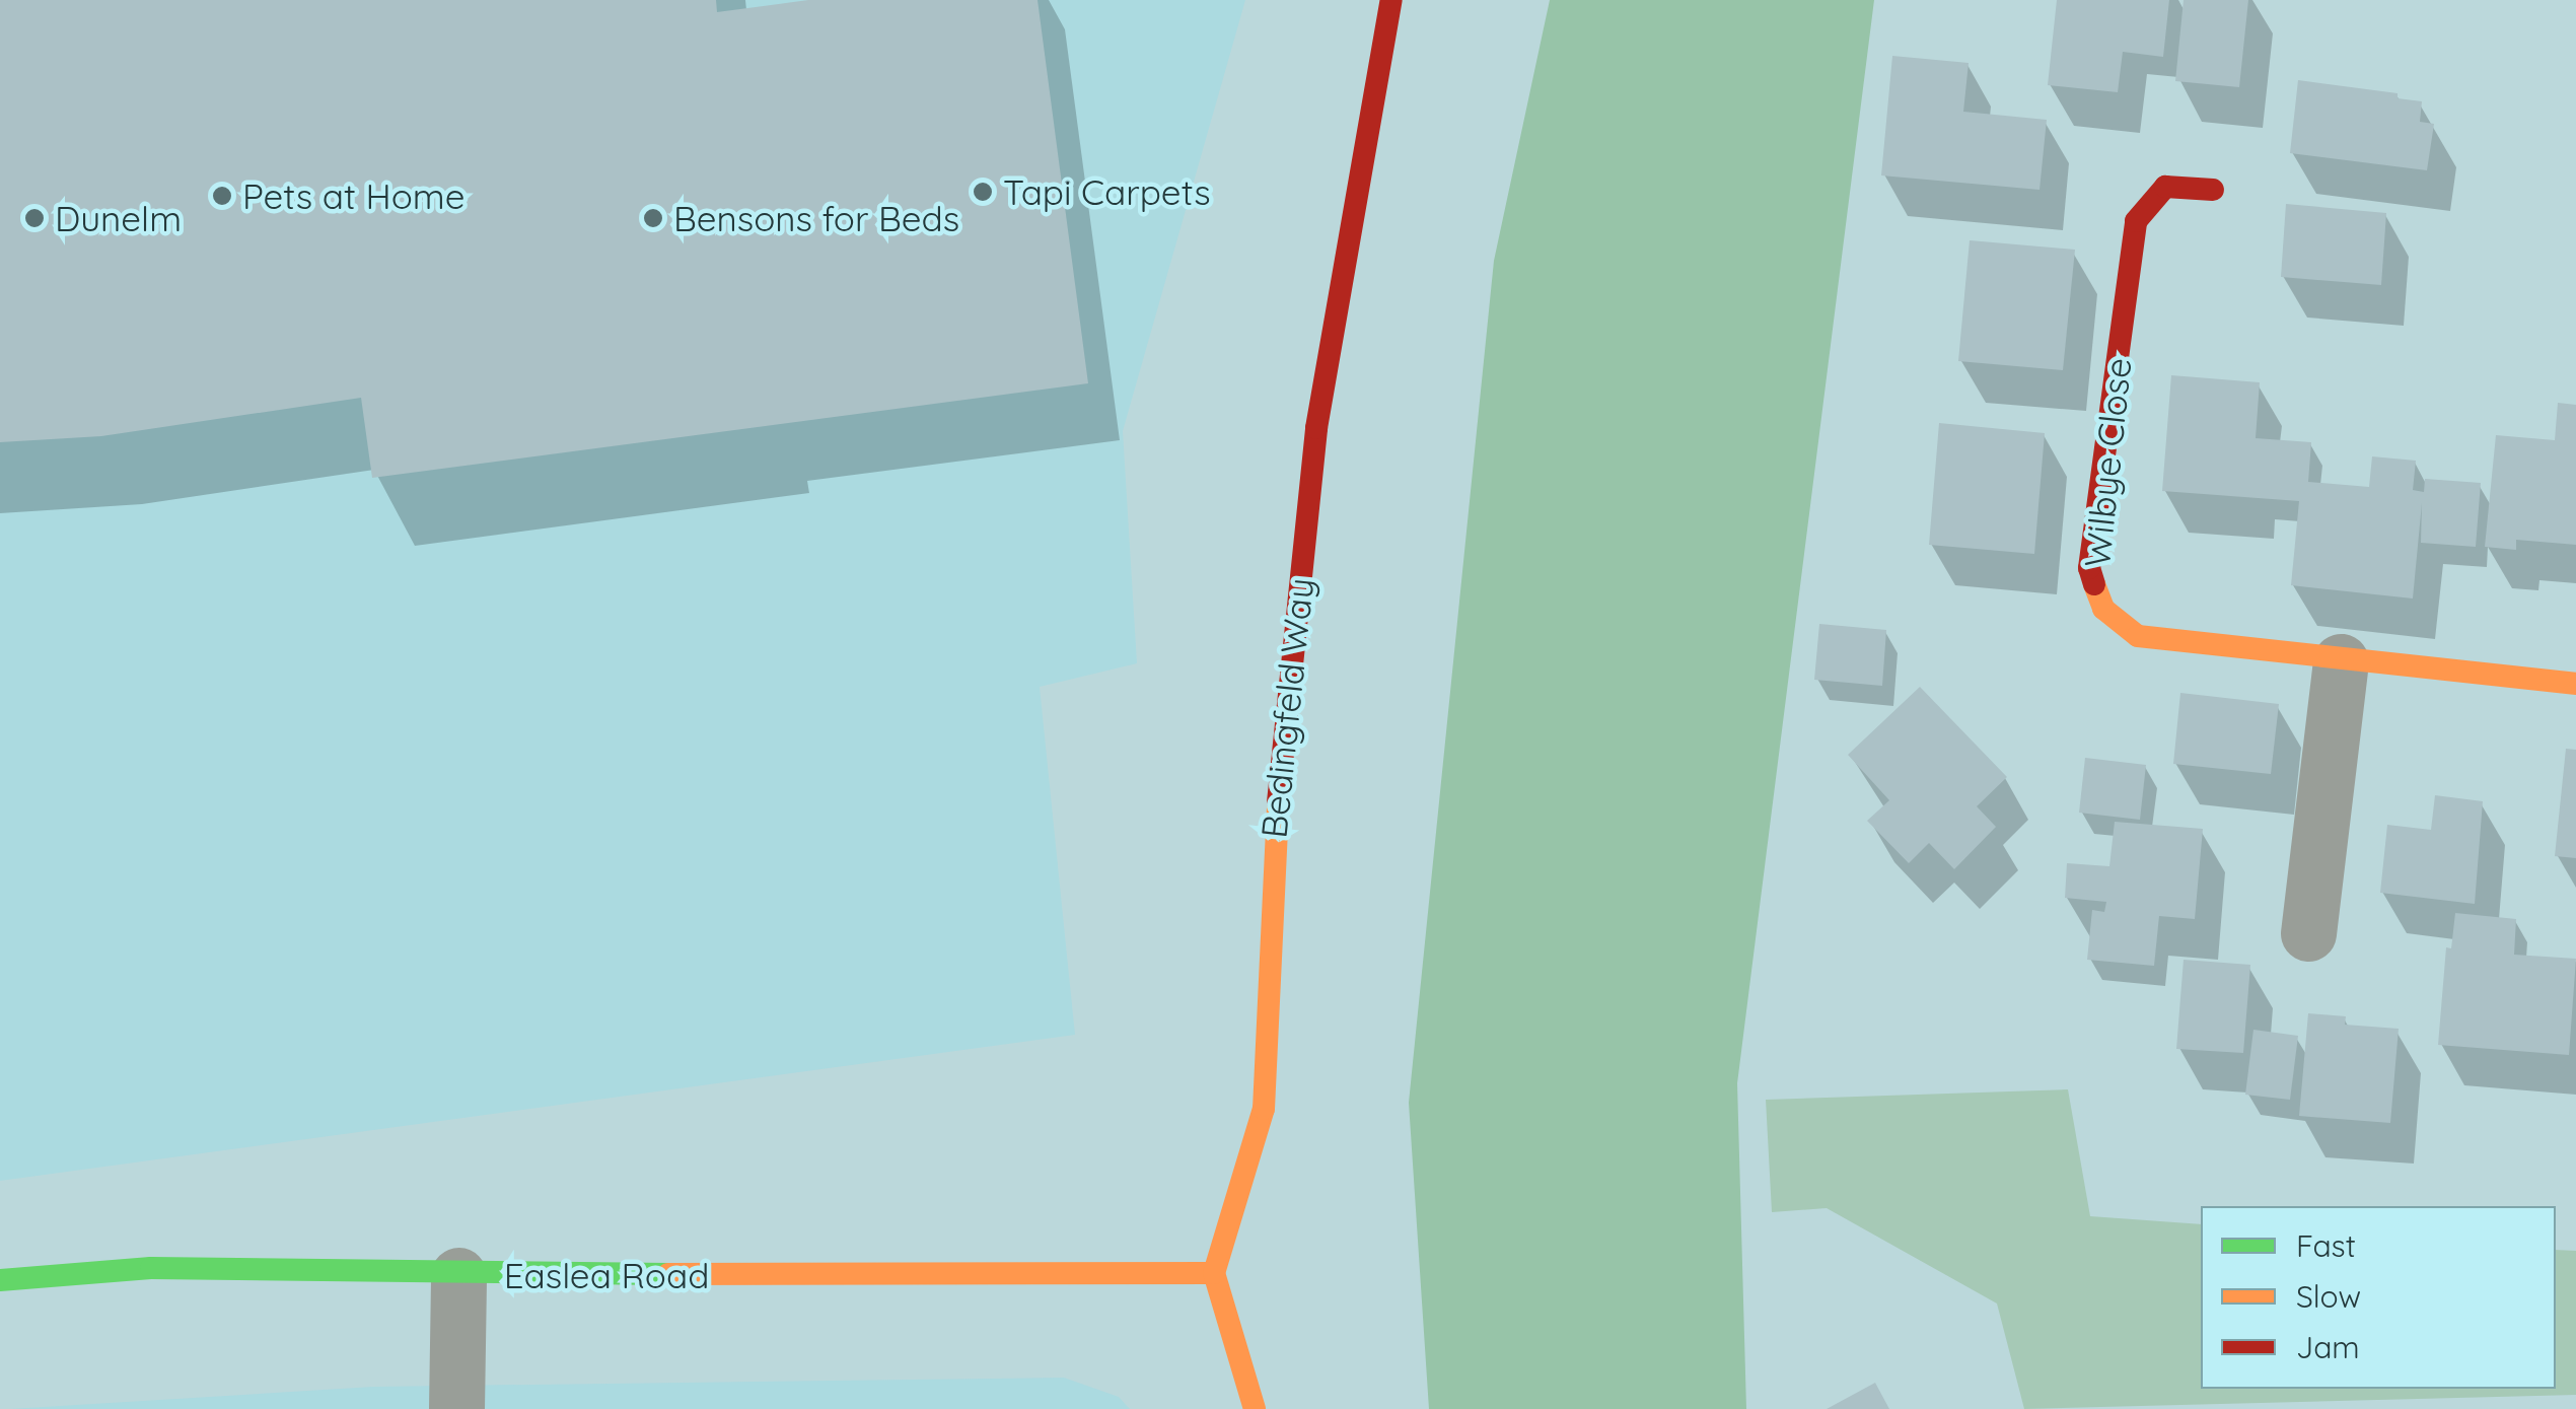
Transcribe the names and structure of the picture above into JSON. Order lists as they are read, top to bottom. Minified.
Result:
{"streets":{"street":["Wilbye Close","Bedingfeld Way","Easlea Road"]},"crossings":[["Bedingfeld Way","Easlea Road"]],"places":["Tapi Carpets","Pets at Home","Dunelm","Bensons for Beds"],"legend":["Fast","Slow","Jam"]}
